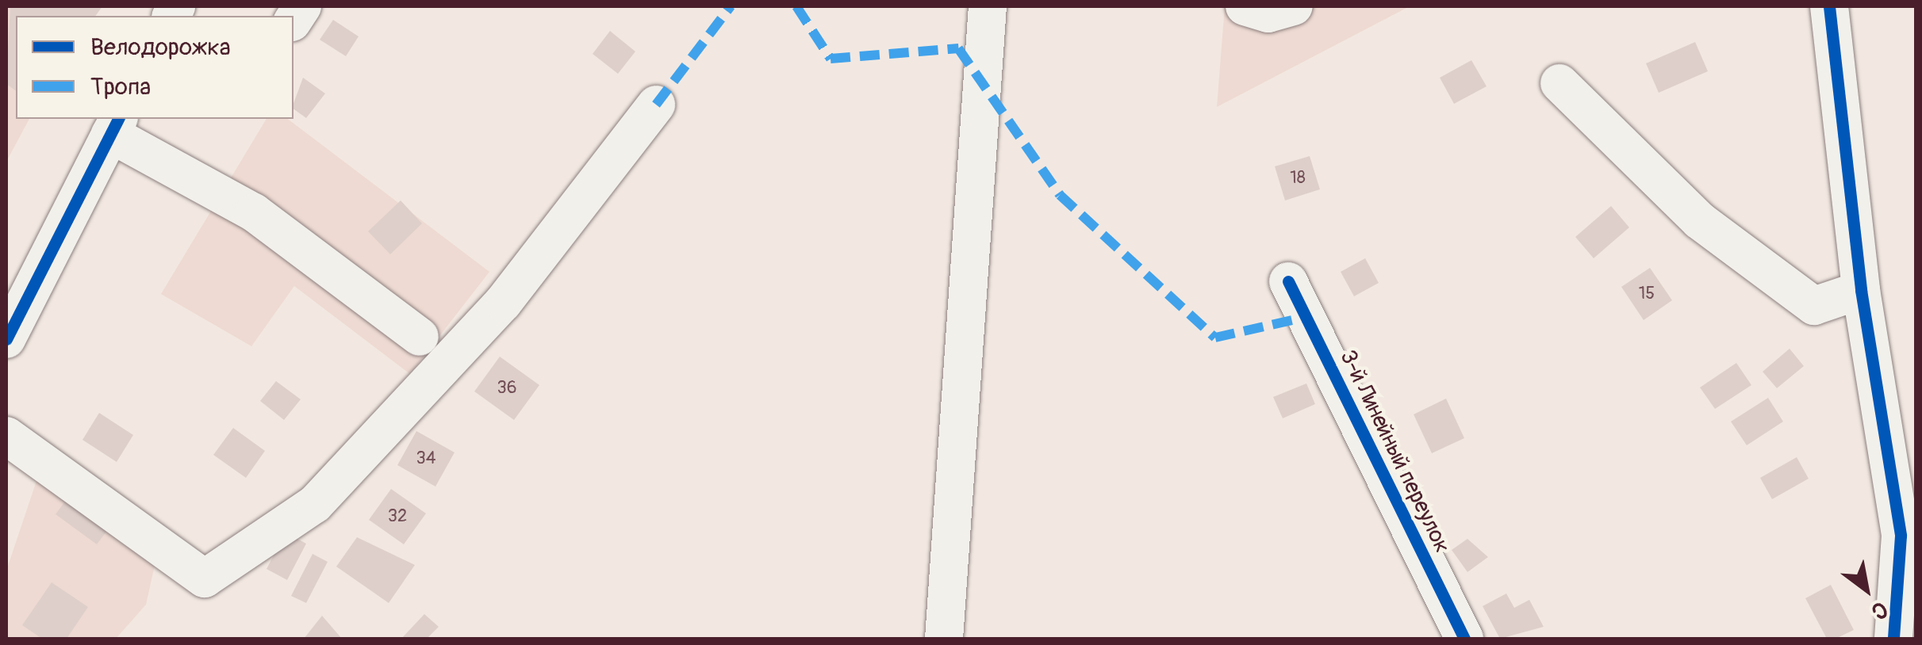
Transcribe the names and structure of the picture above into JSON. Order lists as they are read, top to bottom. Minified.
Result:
{"streets":{"street":["3-й Линейный переулок"]},"house_numbers":["18","15","36","34","32"],"legend":["Велодорожка","Тропа"],"north":"bottom right"}
